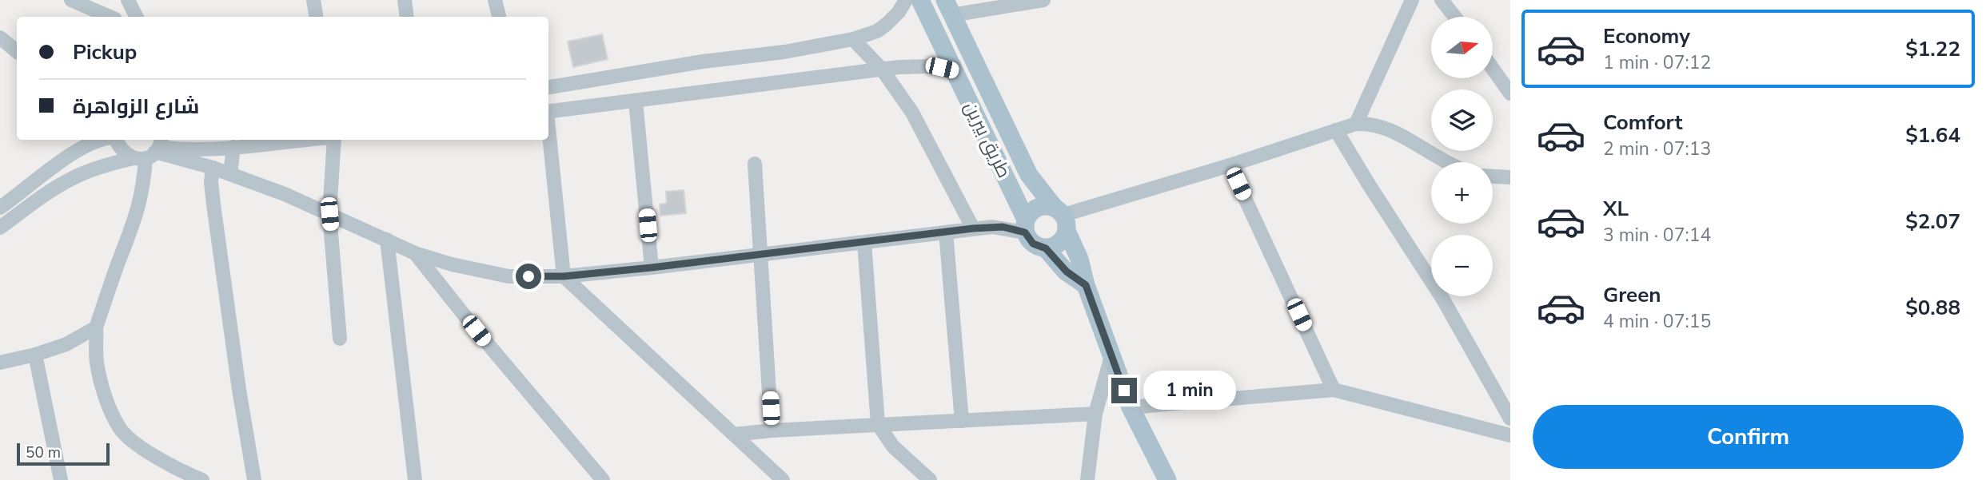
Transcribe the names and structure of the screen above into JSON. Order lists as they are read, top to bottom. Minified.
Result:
{"streets":{"main road":["طريق بيرين"]},"scale_bar":"50 m","north":"right","page":{"list":[{"name":"Economy","note":"1 min · 07:12","value":"$1.22"},{"name":"Comfort","note":"2 min · 07:13","value":"$1.64"},{"name":"XL","note":"3 min · 07:14","value":"$2.07"},{"name":"Green","note":"4 min · 07:15","value":"$0.88"}],"map_buttons":["+","−"],"banner":["Pickup","شارع الزواهرة"],"bubble":"1 min","buttons":"Confirm","scale":"50 m"}}
